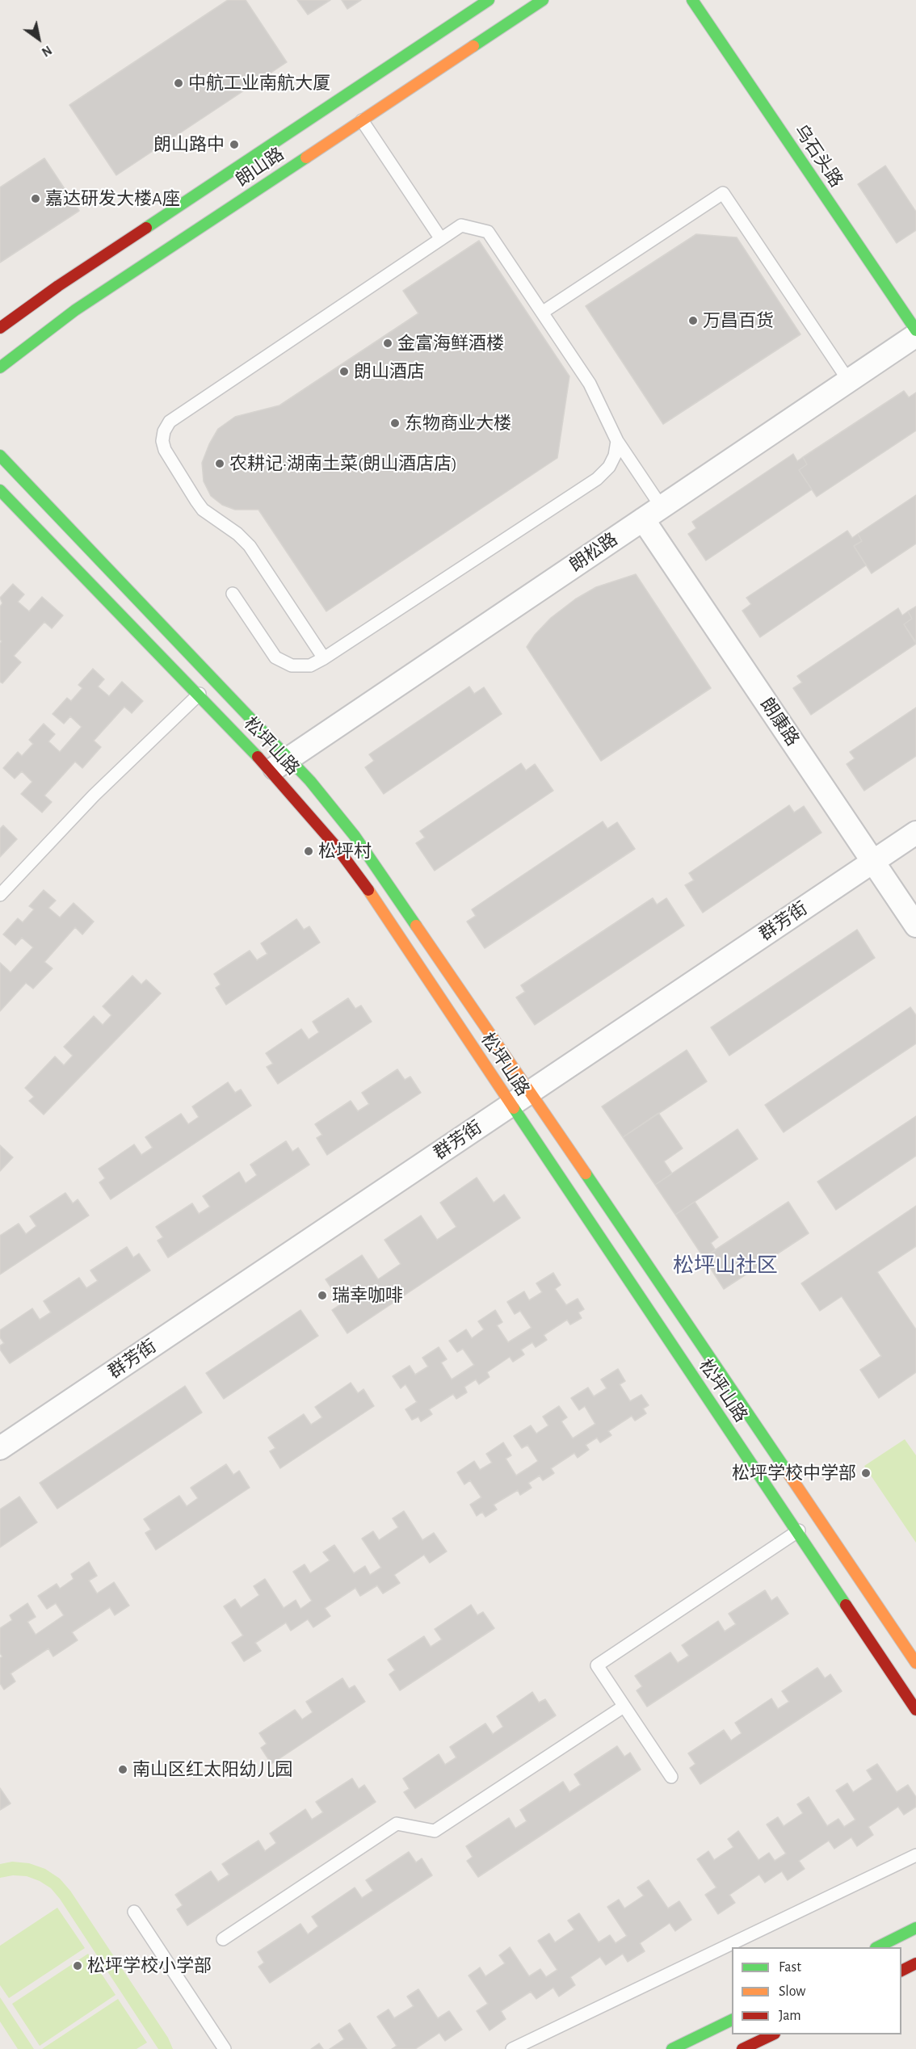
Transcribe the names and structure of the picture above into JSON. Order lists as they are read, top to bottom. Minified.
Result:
{"streets":{"street":["乌石头路","朗山路","朗松路","朗康路","松坪山路","群芳街"]},"crossings":[["朗松路","朗康路"],["朗松路","松坪山路"],["朗康路","群芳街"],["松坪山路","群芳街"]],"districts":["松坪山社区"],"places":["中航工业南航大厦","朗山路中","嘉达研发大楼A座","万昌百货","金富海鲜酒楼","朗山酒店","东物商业大楼","农耕记·湖南土菜(朗山酒店店)","松坪村","瑞幸咖啡","松坪学校中学部","南山区红太阳幼儿园","松坪学校小学部"],"legend":["Fast","Slow","Jam"],"north":"bottom right"}
